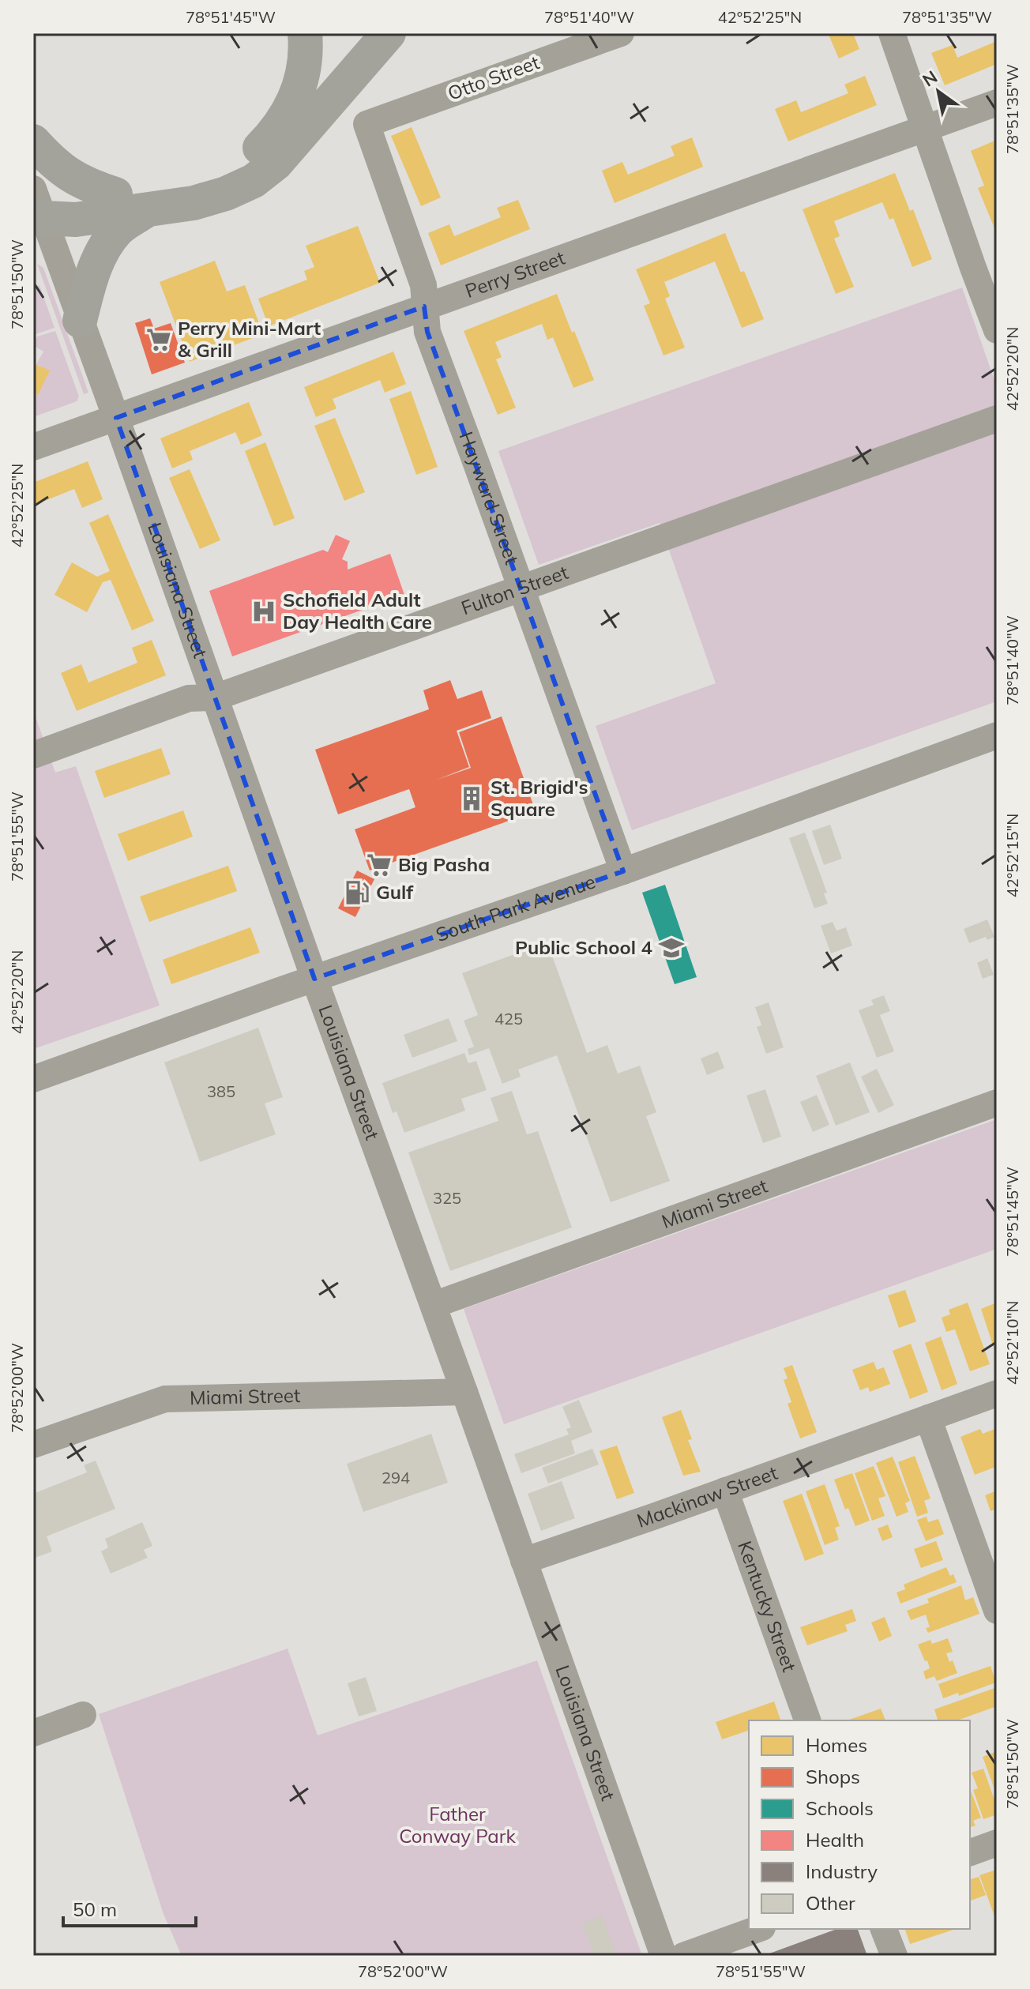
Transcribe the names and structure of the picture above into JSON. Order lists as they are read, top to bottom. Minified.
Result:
{"streets":{"street":["Otto Street","Perry Street","Hayward Street","Louisiana Street","Fulton Street","South Park Avenue","Miami Street","Mackinaw Street","Kentucky Street"]},"crossings":[["Otto Street","Hayward Street"],["Perry Street","Hayward Street"],["Perry Street","Louisiana Street"],["Hayward Street","Fulton Street"],["Hayward Street","South Park Avenue"],["Louisiana Street","Fulton Street"],["Louisiana Street","South Park Avenue"],["Louisiana Street","Miami Street"],["Louisiana Street","Mackinaw Street"],["Mackinaw Street","Kentucky Street"]],"parks":["Father Conway Park"],"places":{"supermarket":["Perry Mini-Mart & Grill","Big Pasha"],"hospital":["Schofield Adult Day Health Care"],"building":["St. Brigid's Square"],"fuel station":["Gulf"],"school or university":["Public School 4"]},"house_numbers":["425","385","325","294"],"legend":["Homes","Shops","Schools","Health","Industry","Other"],"scale_bar":"50 m","north":"top left","coordinates":["78°51'45\"W","78°51'40\"W","42°52'25\"N","78°51'35\"W","78°51'50\"W","42°52'20\"N","78°51'55\"W","42°52'15\"N","42°52'10\"N","78°52'00\"W"]}
